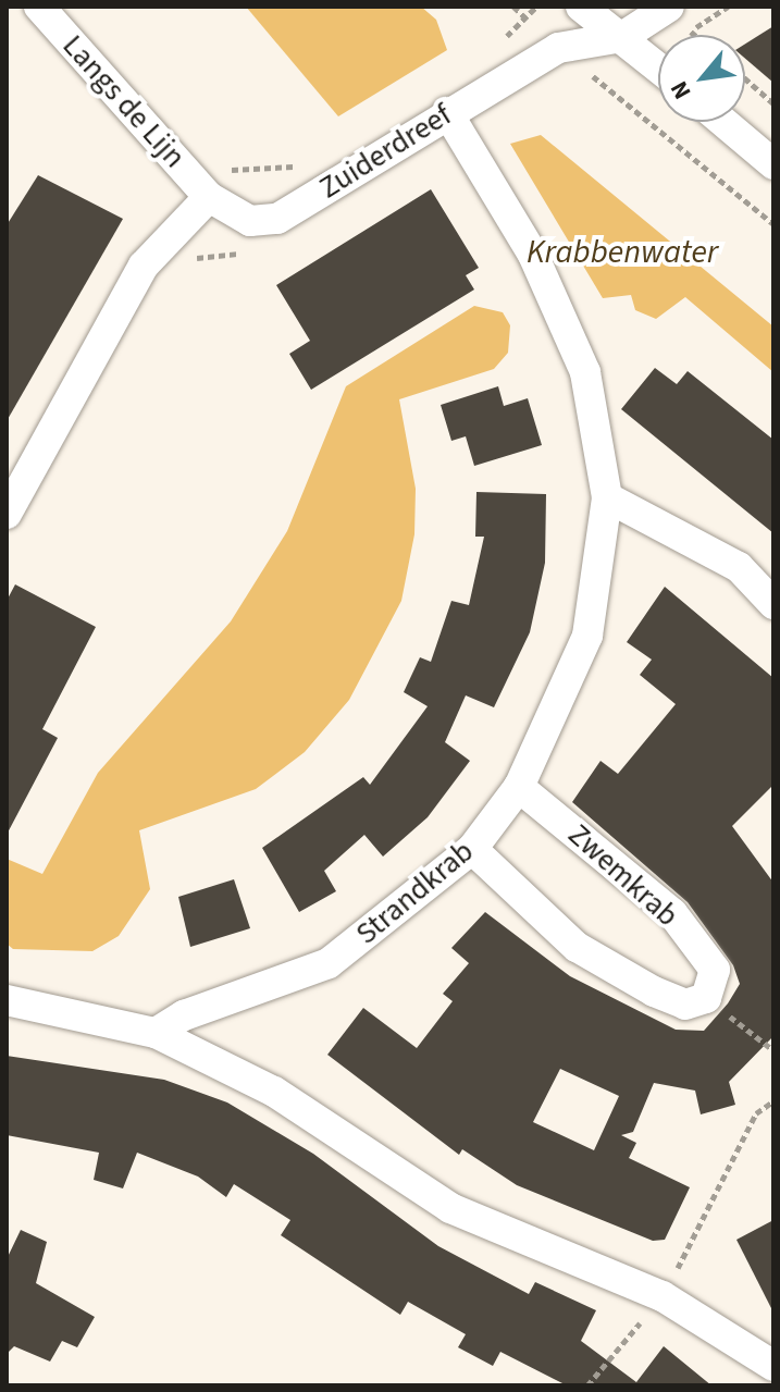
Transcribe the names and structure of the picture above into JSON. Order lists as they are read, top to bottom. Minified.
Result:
{"streets":{"street":["Langs de Lijn","Zuiderdreef","Zwemkrab","Strandkrab"]},"crossings":[["Langs de Lijn","Zuiderdreef"],["Zuiderdreef","Strandkrab"],["Zwemkrab","Strandkrab"]],"water":["Krabbenwater"],"north":"bottom left"}
